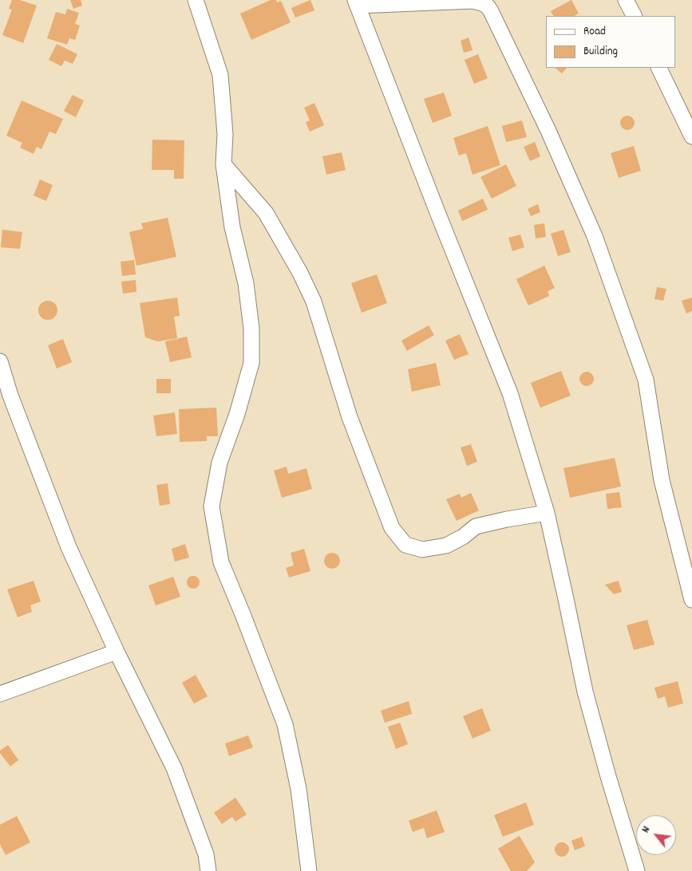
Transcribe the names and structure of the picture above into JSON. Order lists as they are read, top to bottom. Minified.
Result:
{"legend":["Road","Building"],"north":"top left"}
